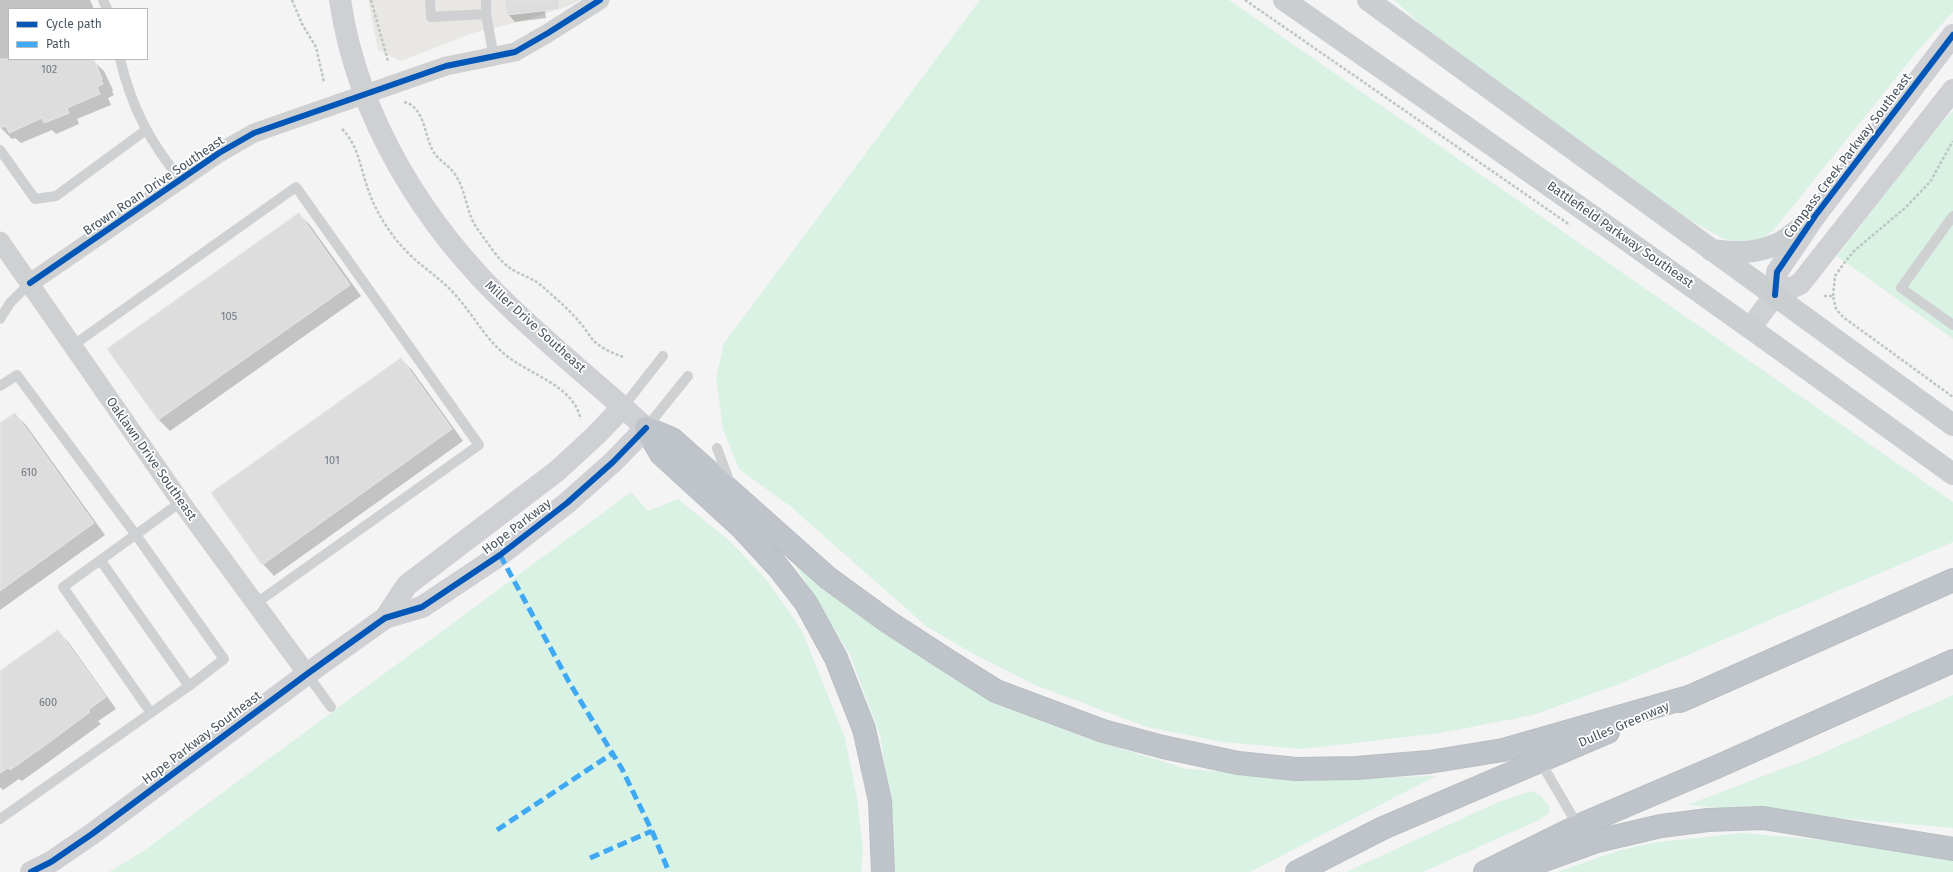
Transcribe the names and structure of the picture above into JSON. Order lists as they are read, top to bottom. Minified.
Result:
{"streets":{"highway":["Dulles Greenway"],"main road":["Battlefield Parkway Southeast"],"street":["Compass Creek Parkway Southeast","Brown Roan Drive Southeast","Miller Drive Southeast","Oaklawn Drive Southeast","Hope Parkway","Hope Parkway Southeast"]},"crossings":[["Brown Roan Drive Southeast","Miller Drive Southeast"],["Brown Roan Drive Southeast","Oaklawn Drive Southeast"],["Miller Drive Southeast","Hope Parkway"],["Oaklawn Drive Southeast","Hope Parkway Southeast"],["Hope Parkway","Hope Parkway Southeast"]],"house_numbers":["102","105","101","610","600"],"legend":["Cycle path","Path"]}
